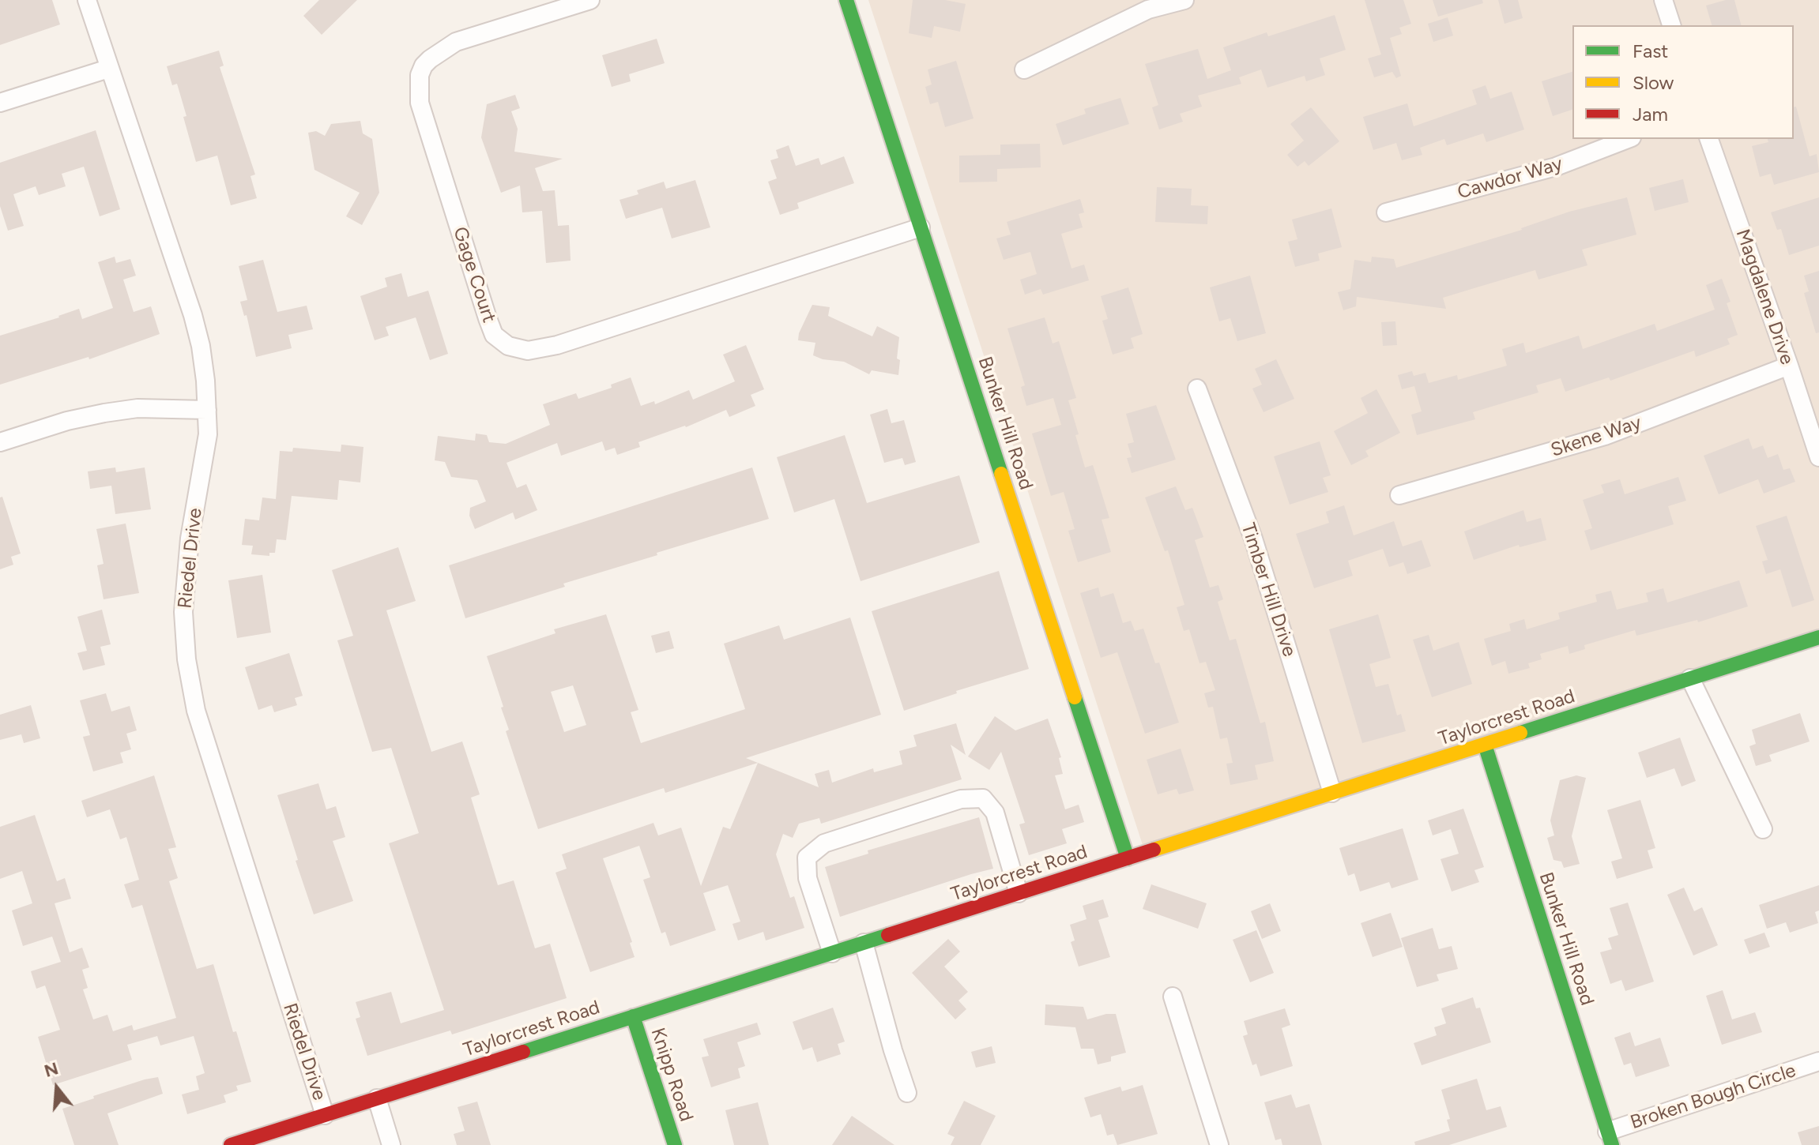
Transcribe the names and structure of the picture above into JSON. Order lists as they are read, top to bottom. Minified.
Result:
{"streets":{"street":["Cawdor Way","Gage Court","Magdalene Drive","Bunker Hill Road","Skene Way","Riedel Drive","Timber Hill Drive","Taylorcrest Road","Knipp Road","Broken Bough Circle"]},"crossings":[["Gage Court","Bunker Hill Road"],["Magdalene Drive","Skene Way"],["Bunker Hill Road","Taylorcrest Road"],["Bunker Hill Road","Broken Bough Circle"],["Riedel Drive","Taylorcrest Road"],["Timber Hill Drive","Taylorcrest Road"],["Taylorcrest Road","Knipp Road"]],"legend":["Fast","Slow","Jam"],"north":"top"}
